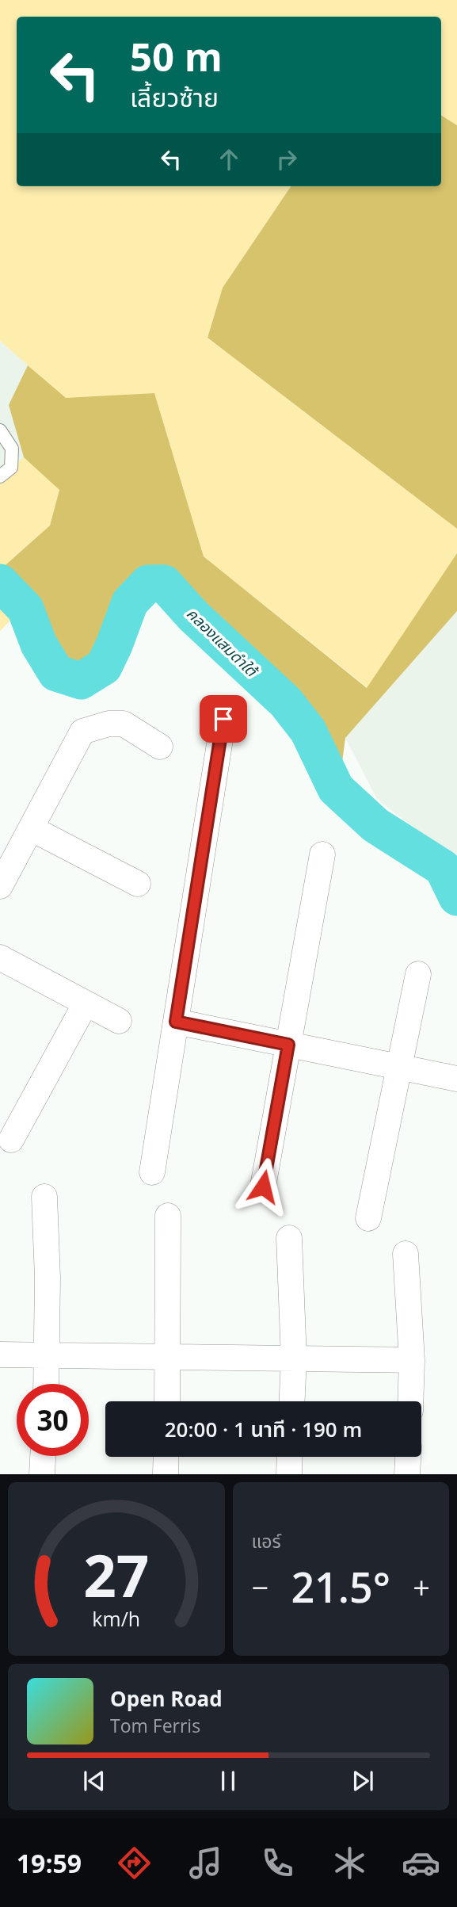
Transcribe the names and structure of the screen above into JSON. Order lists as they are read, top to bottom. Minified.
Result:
{"water":["คลองแสมดำใต้"],"page":{"turn":["50 m","เลี้ยวซ้าย"],"limit":"30","trip":"20:00 · 1 นาที · 190 m","tile":"แอร์","heat":["−","21.5°","+"],"song":["Open Road","Tom Ferris"],"tabs":"19:59","gauge":["27","km/h"]}}
